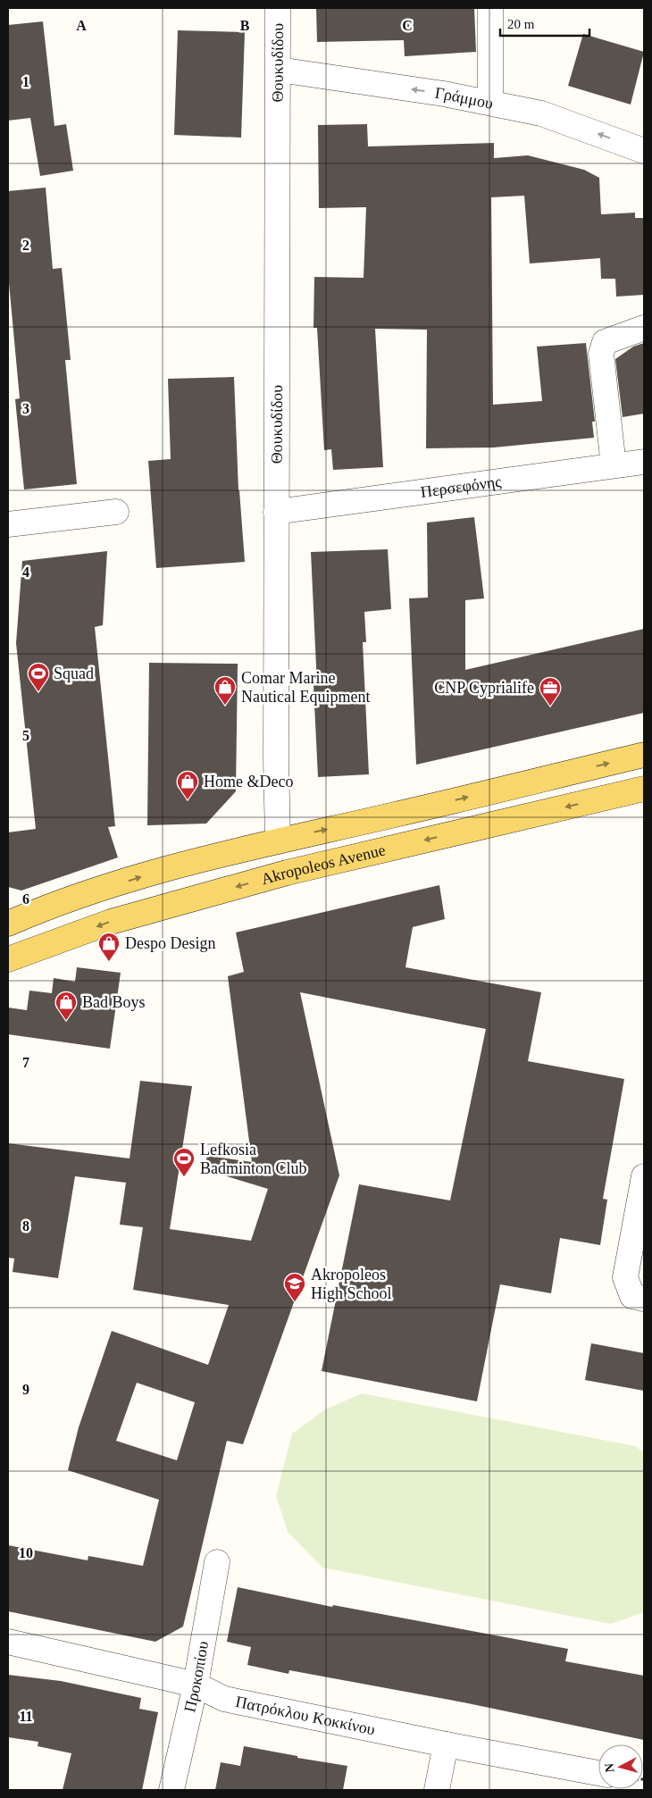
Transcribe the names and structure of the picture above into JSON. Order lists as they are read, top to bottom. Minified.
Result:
{"streets":{"main road":["Akropoleos Avenue"],"street":["Θουκυδίδου","Γράμμου","Περσεφόνης","Προκοπίου","Πατρόκλου Κοκκίνου"]},"crossings":[["Θουκυδίδου","Γράμμου"],["Θουκυδίδου","Περσεφόνης"],["Θουκυδίδου","Akropoleos Avenue"],["Προκοπίου","Πατρόκλου Κοκκίνου"]],"one_way":["Γράμμου"],"places":{"sports":["Squad","Lefkosia Badminton Club"],"shop":["Comar Marine Nautical Equipment","Home &Deco","Despo Design","Bad Boys"],"office":["CNP Cyprialife"],"school or university":["Akropoleos High School"]},"scale_bar":"20 m","north":"left","grid":{"columns":["A","B","C"],"rows":["1","2","3","4","5","6","7","8","9","10","11"]}}
